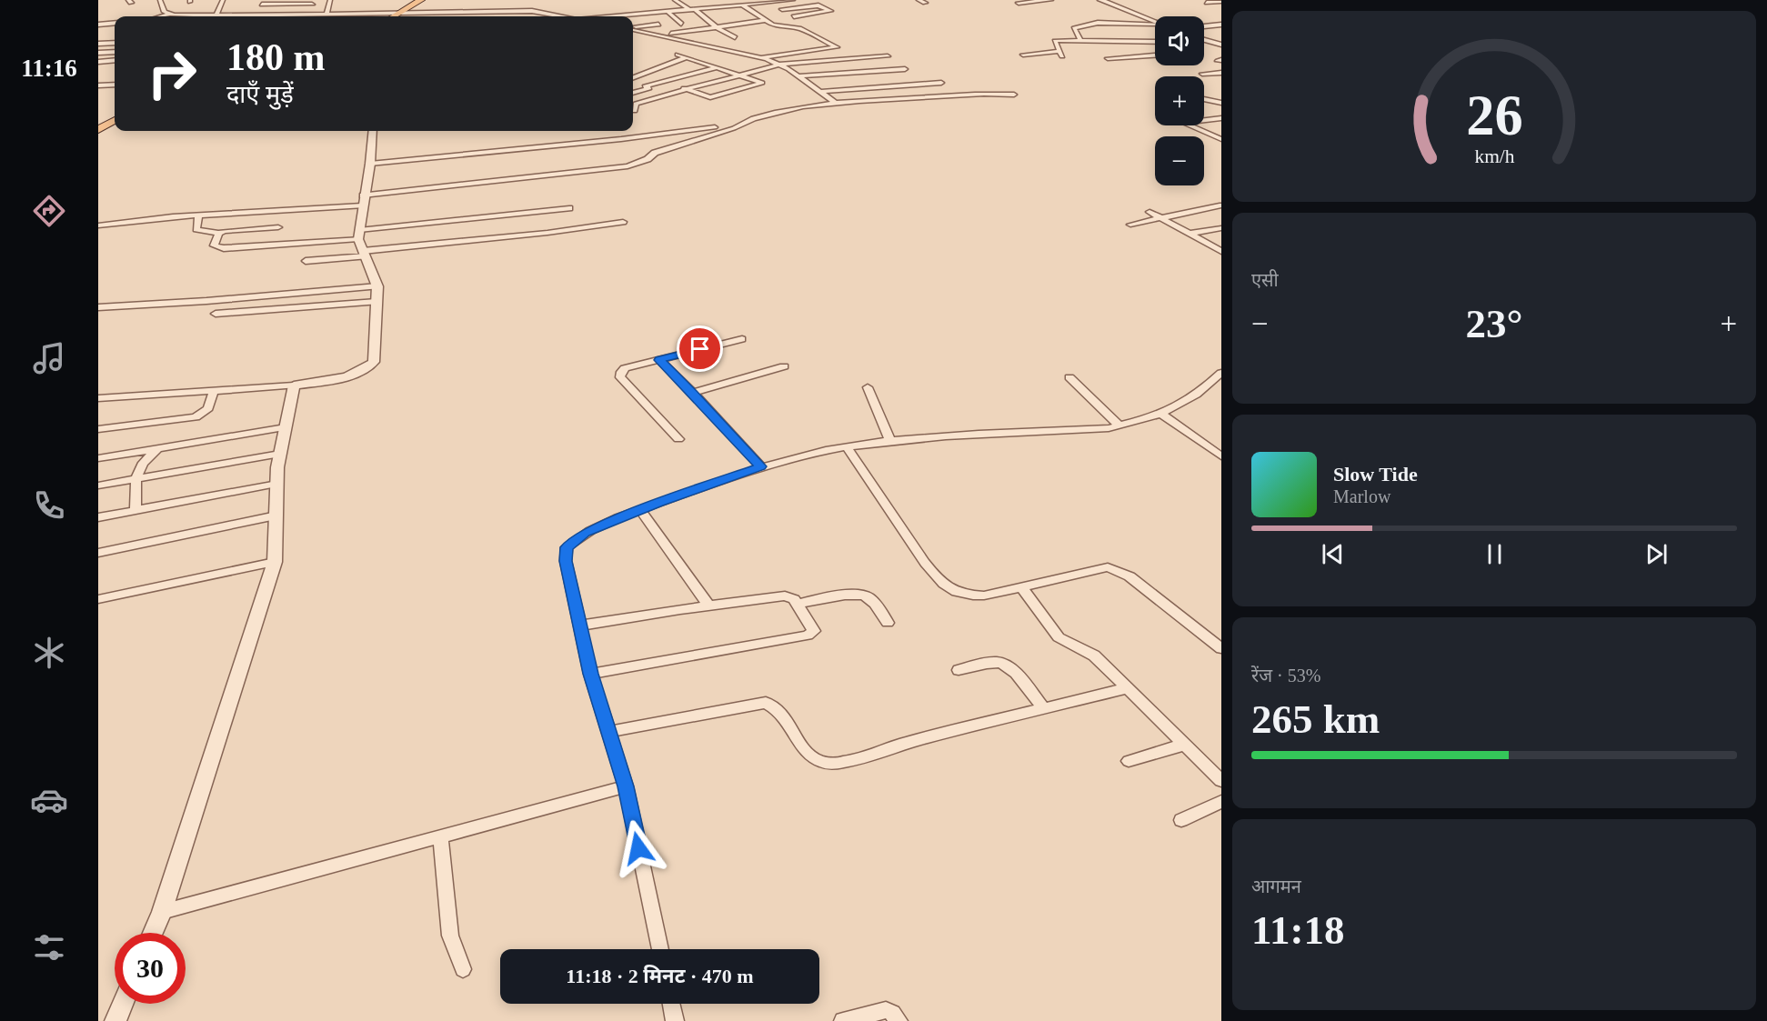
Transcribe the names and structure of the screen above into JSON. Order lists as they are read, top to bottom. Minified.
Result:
{"page":{"tabs":"11:16","map_buttons":["+","−"],"turn":["180 m","दाएँ मुड़ें"],"tile":["एसी",["रेंज · 53%","265 km"],["आगमन","11:18"]],"heat":["−","23°","+"],"song":["Slow Tide","Marlow"],"limit":"30","trip":"11:18 · 2 मिनट · 470 m","gauge":["26","km/h"]}}
